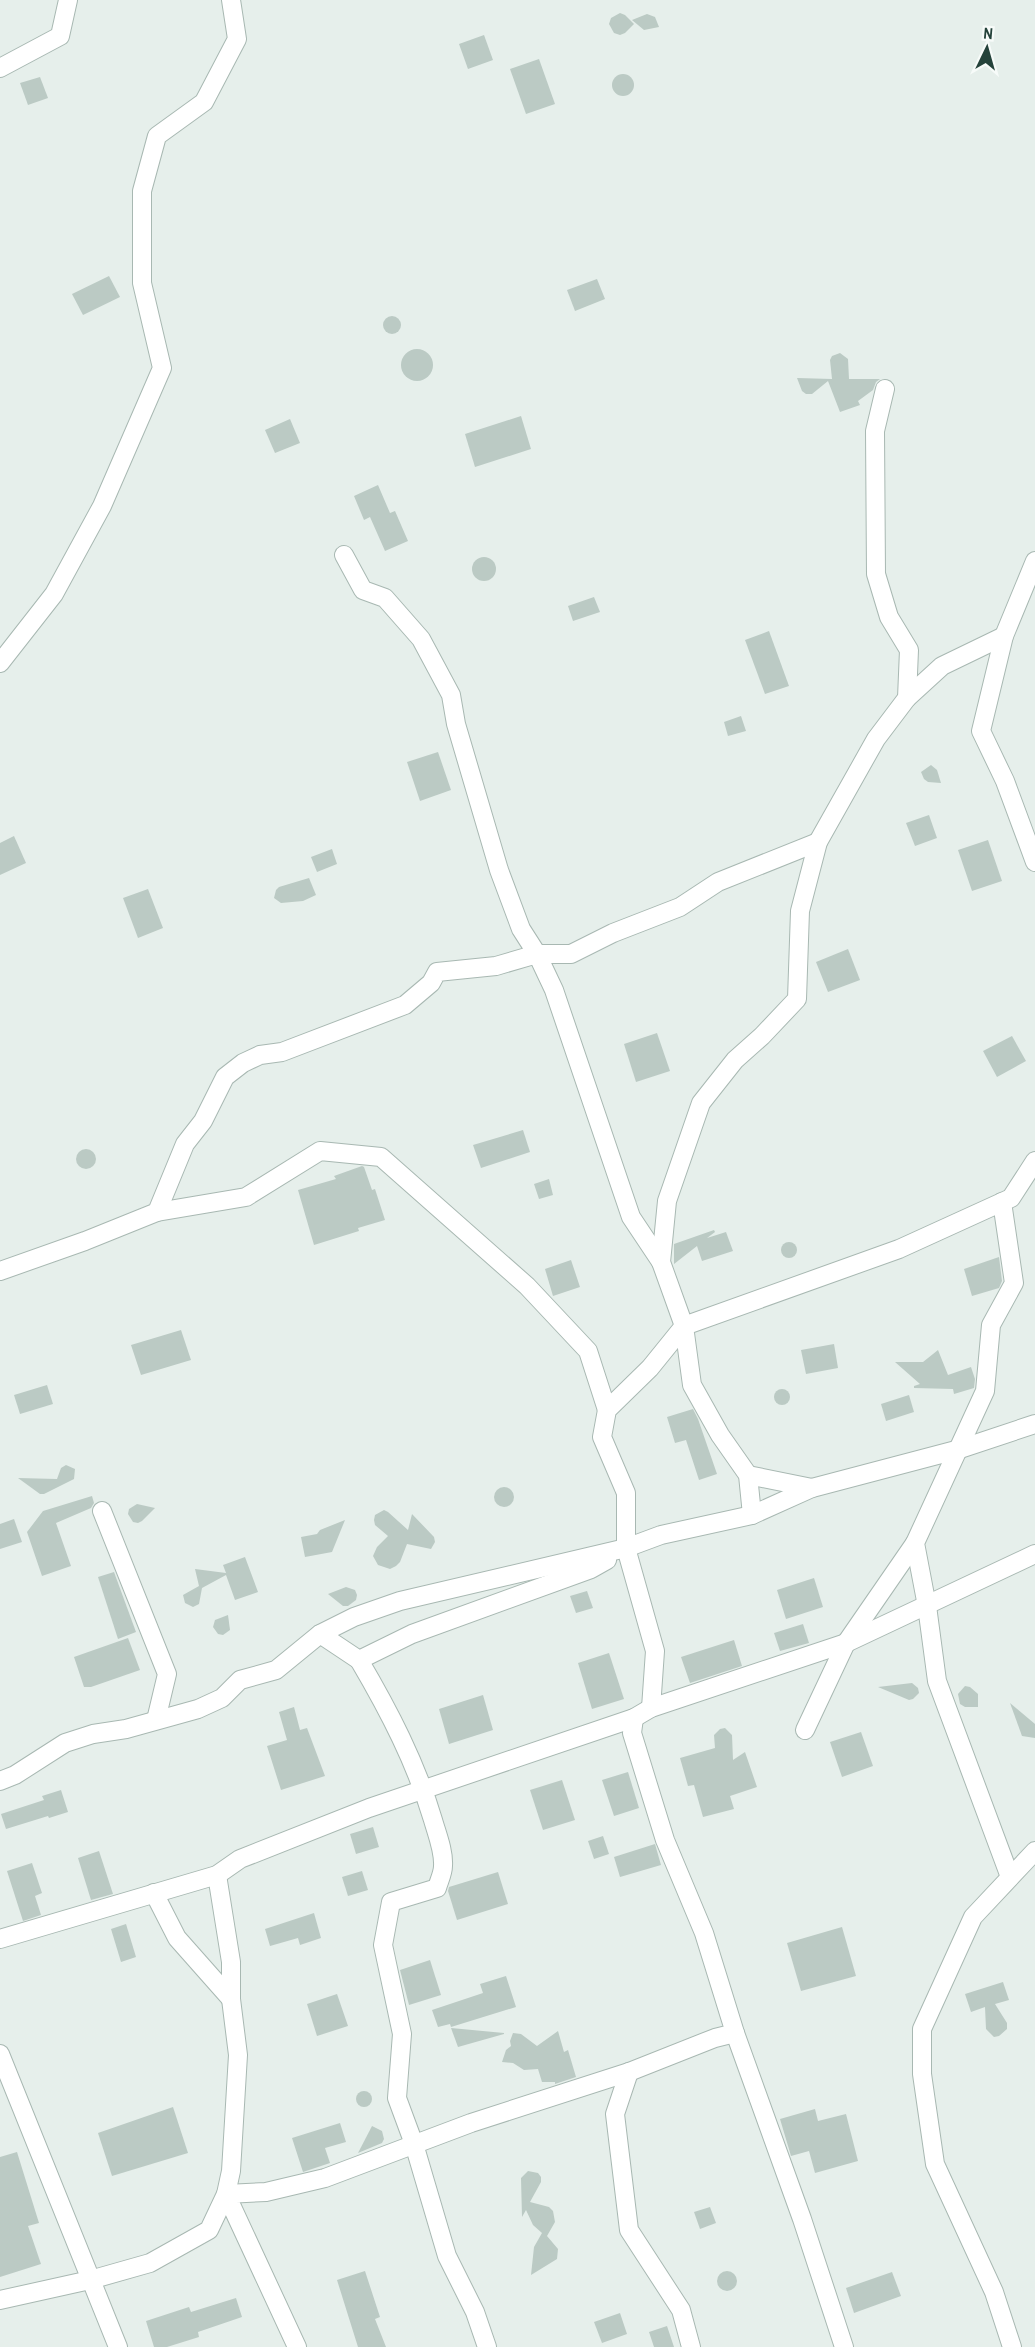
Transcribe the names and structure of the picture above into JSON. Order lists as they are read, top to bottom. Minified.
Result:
{"north":"top"}
